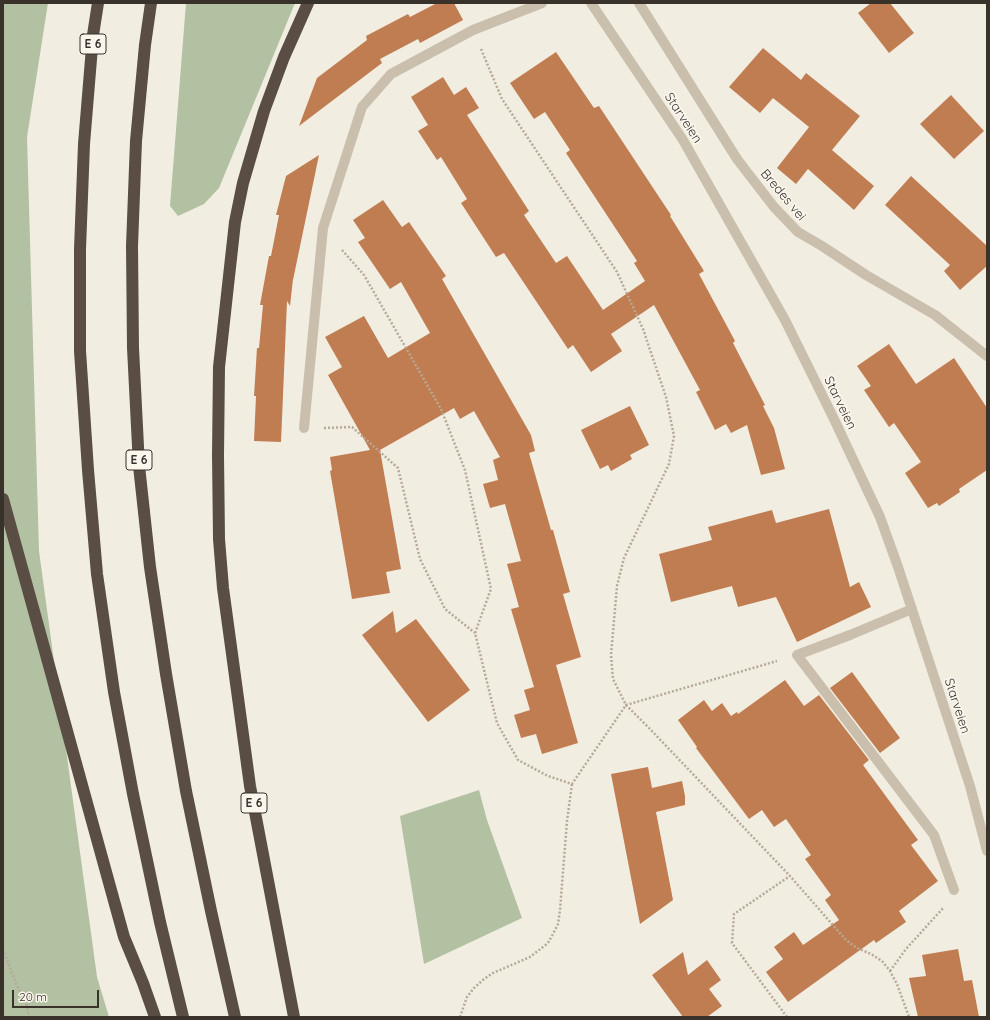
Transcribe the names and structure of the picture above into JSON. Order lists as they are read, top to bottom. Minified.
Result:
{"streets":{"highway":["E 6"],"street":["Starveien","Bredes vei"]},"scale_bar":"20 m"}
